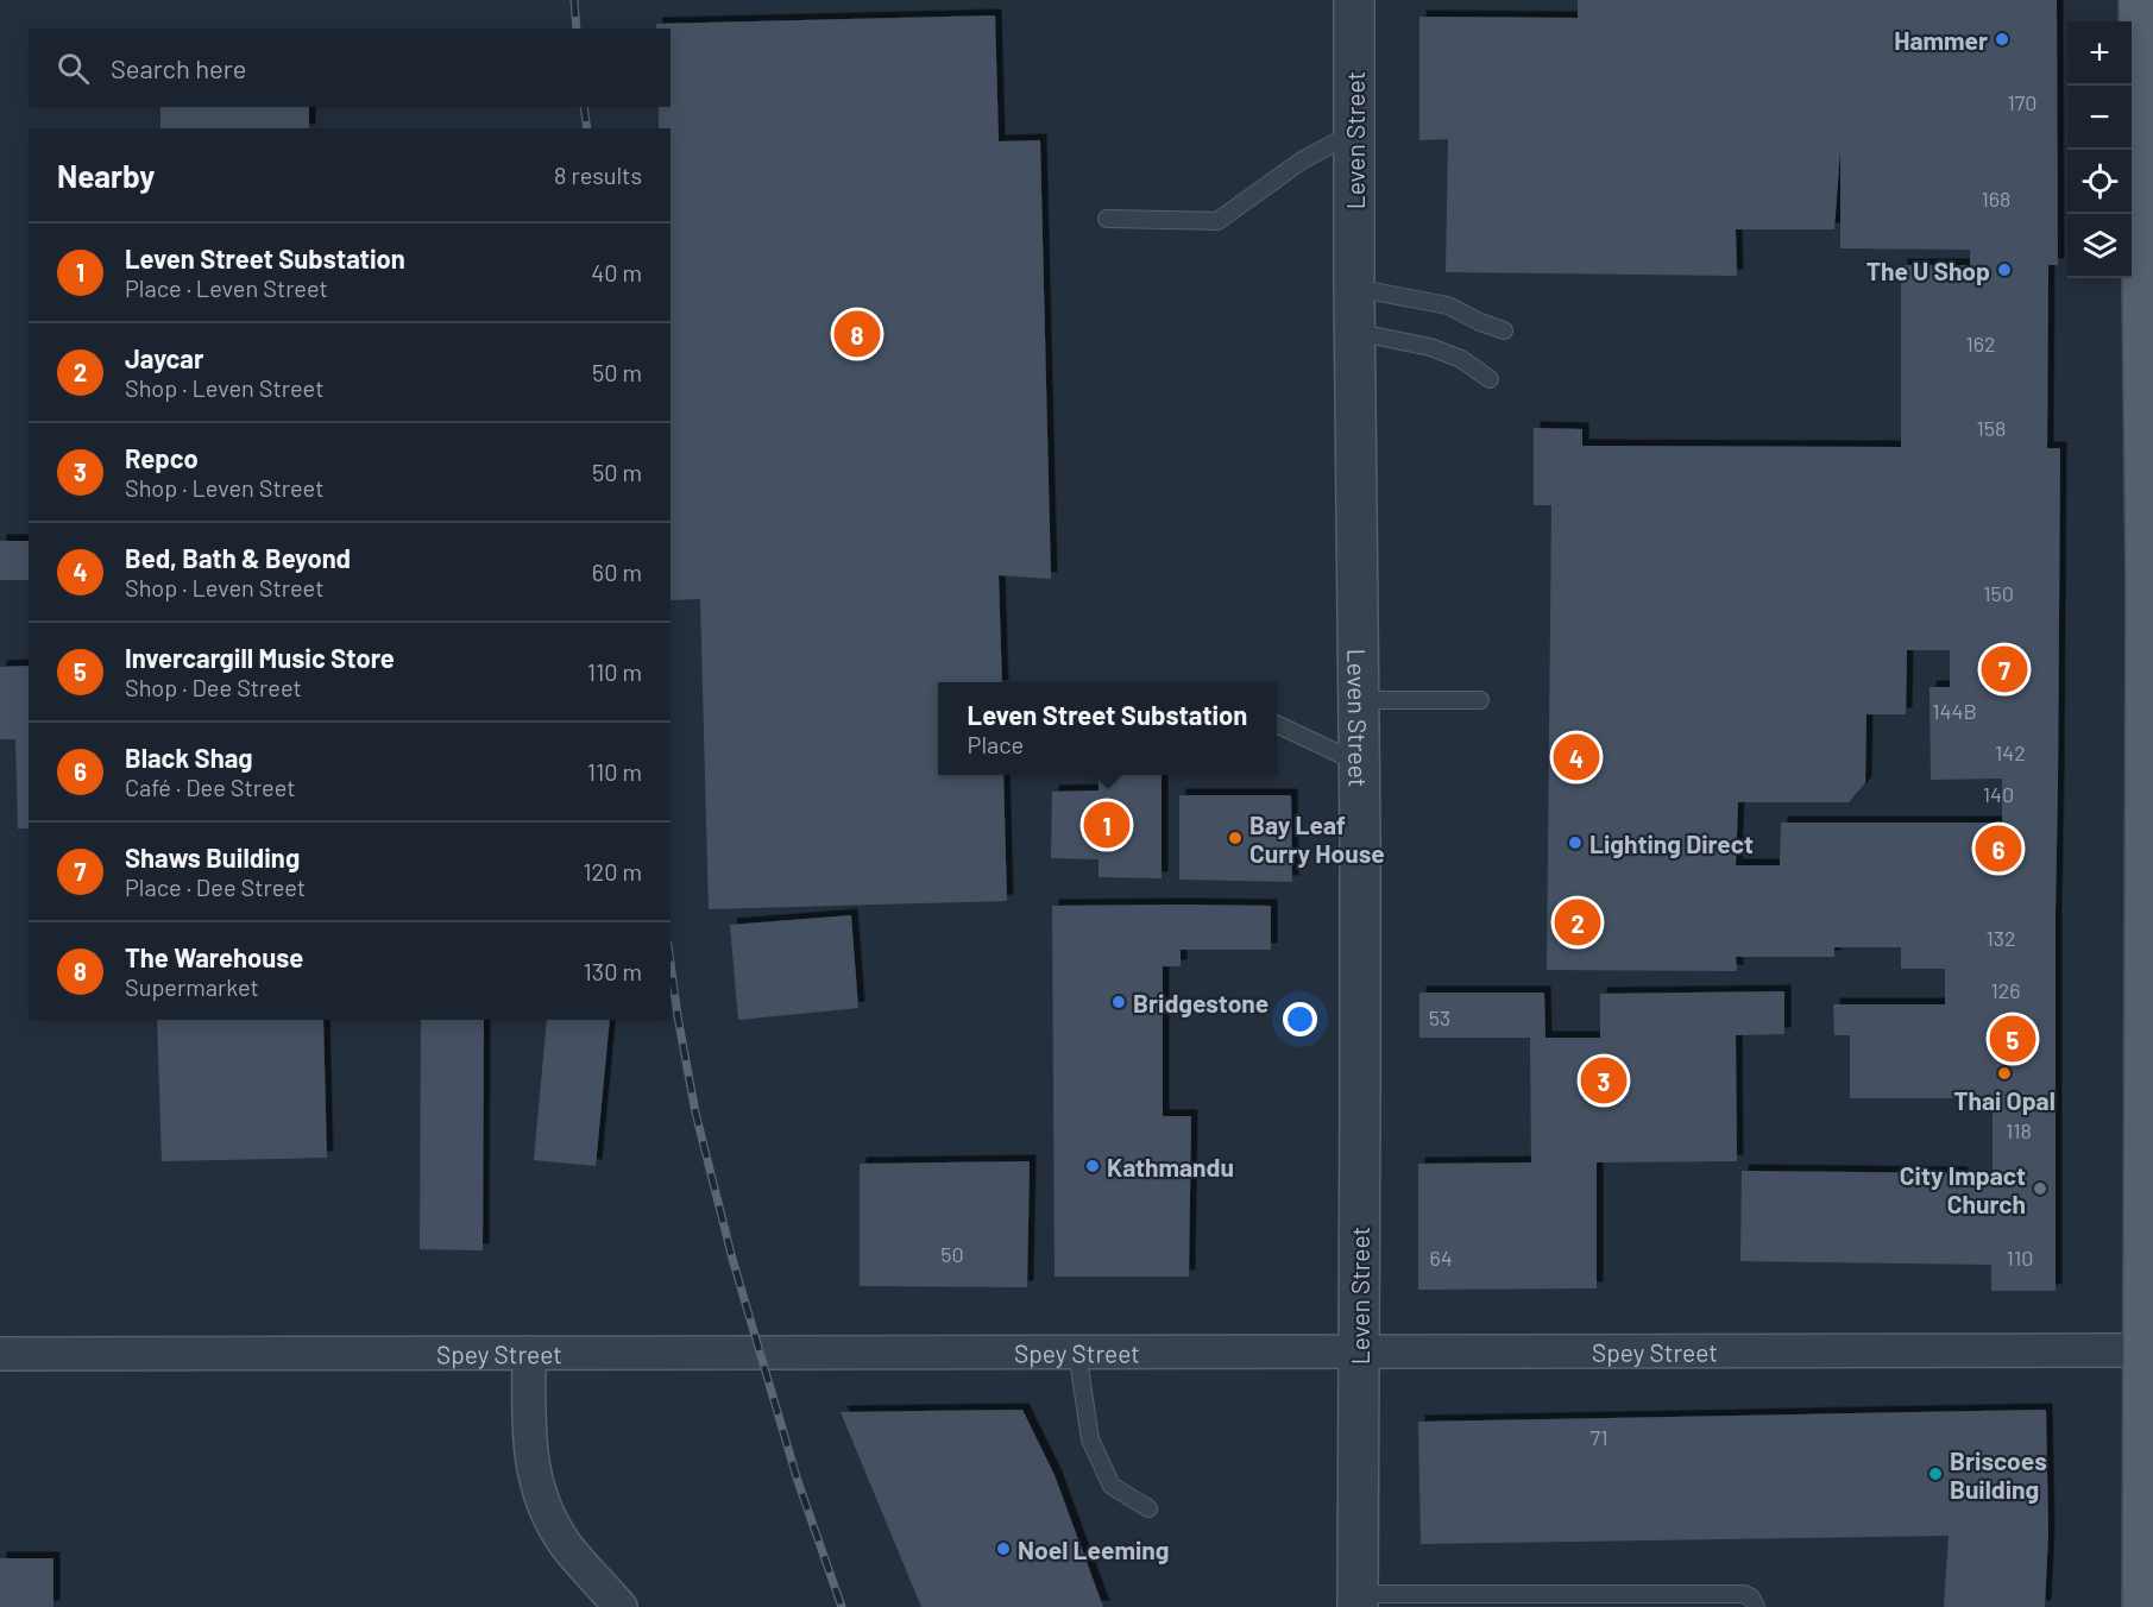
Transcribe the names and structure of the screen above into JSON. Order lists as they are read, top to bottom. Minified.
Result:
{"streets":{"street":["Leven Street","Spey Street"]},"crossings":[["Leven Street","Spey Street"]],"places":["Hammer","The U Shop","Bay Leaf Curry House","Lighting Direct","Bridgestone","Thai Opal","Kathmandu","City Impact Church","Briscoes Building","Noel Leeming"],"house_numbers":["170","168","162","158","150","144B","142","140","132","126","53","118","50","64","110","71"],"page":{"map_buttons":["+","−"],"search":"Search here","heading":["Nearby","8 results"],"list":[{"mark":"1","name":"Leven Street Substation","note":"Place · Leven Street","value":"40 m"},{"mark":"2","name":"Jaycar","note":"Shop · Leven Street","value":"50 m"},{"mark":"3","name":"Repco","note":"Shop · Leven Street","value":"50 m"},{"mark":"4","name":"Bed, Bath & Beyond","note":"Shop · Leven Street","value":"60 m"},{"mark":"5","name":"Invercargill Music Store","note":"Shop · Dee Street","value":"110 m"},{"mark":"6","name":"Black Shag","note":"Café · Dee Street","value":"110 m"},{"mark":"7","name":"Shaws Building","note":"Place · Dee Street","value":"120 m"},{"mark":"8","name":"The Warehouse","note":"Supermarket","value":"130 m"}],"pins":["8","7","4","1","6","2","5","3"],"popup":["Leven Street Substation","Place"]}}
